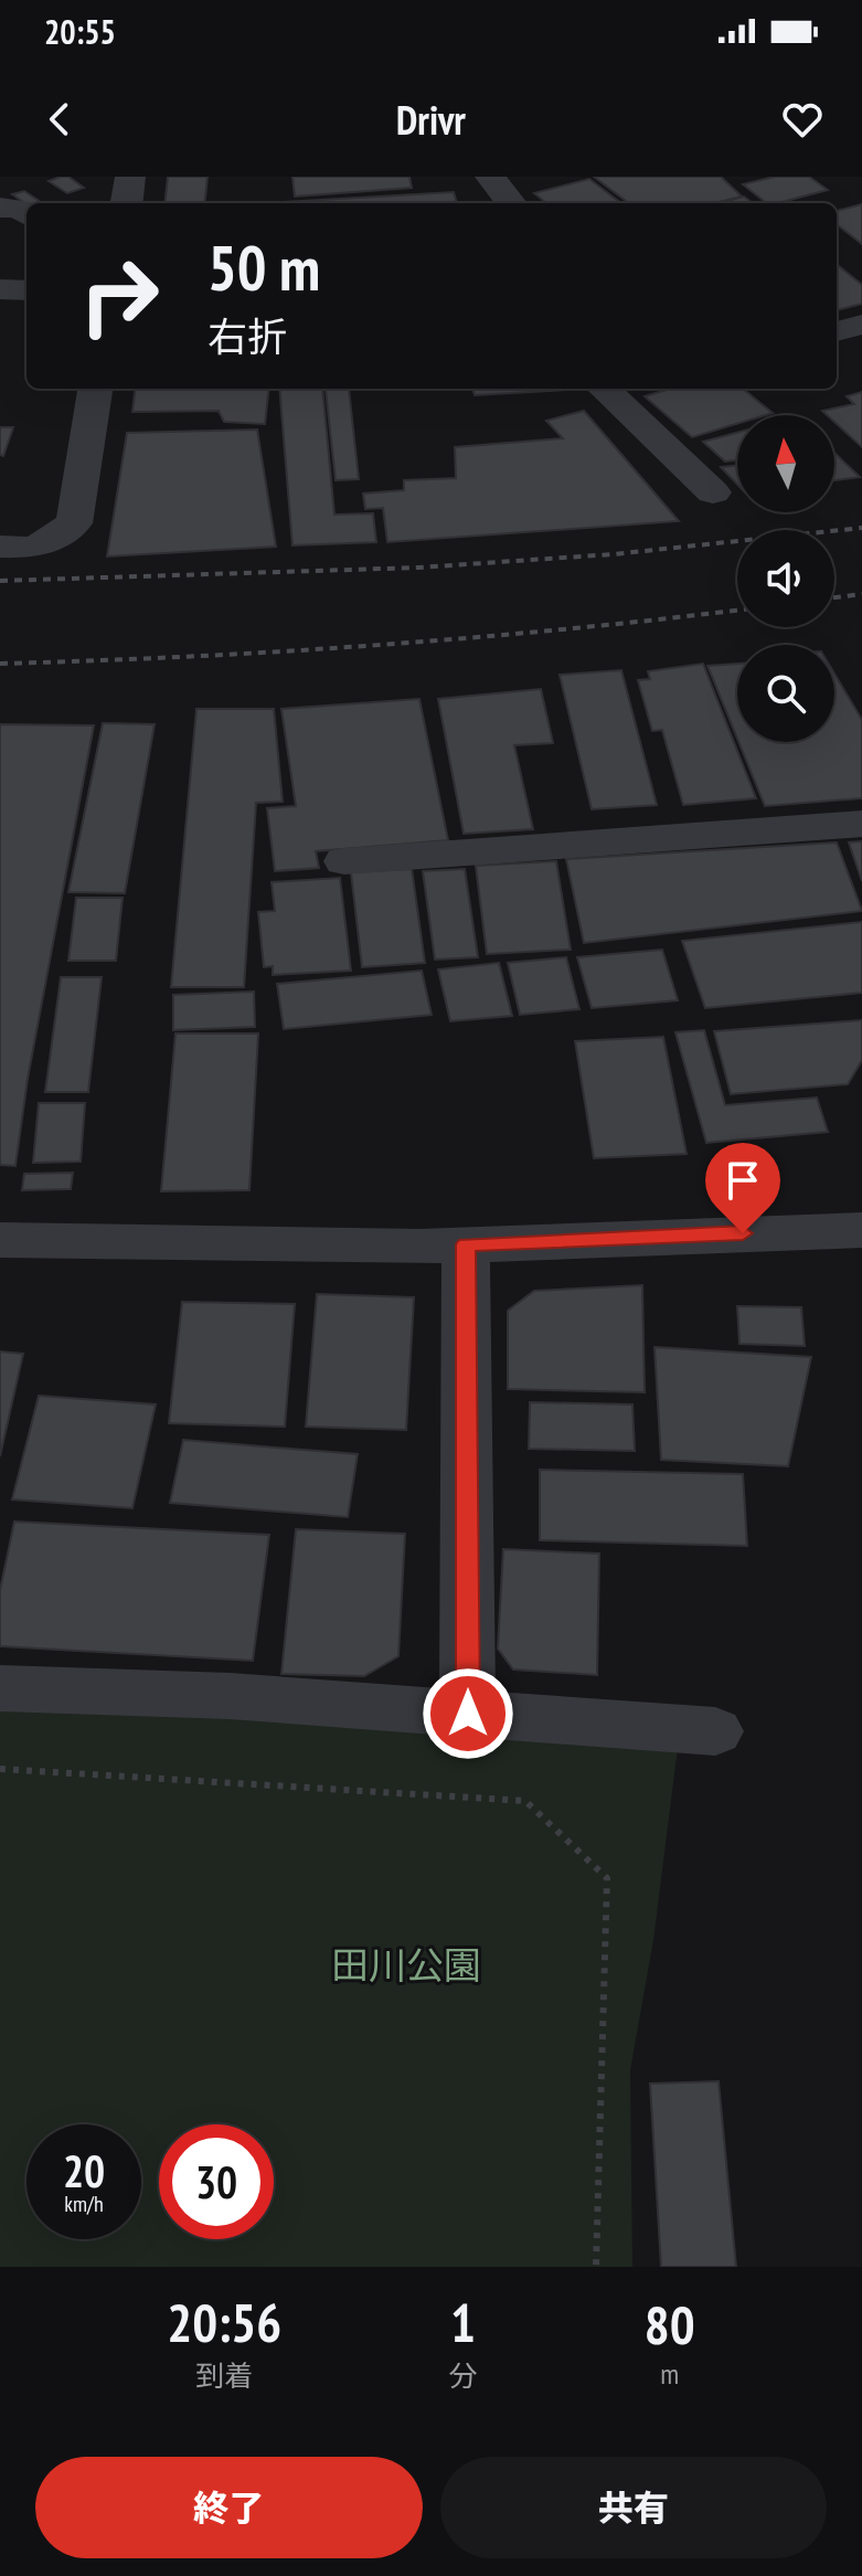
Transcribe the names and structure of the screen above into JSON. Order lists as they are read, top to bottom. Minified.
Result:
{"parks":["田川公園"],"north":"top","page":{"status":"20:55","header":"Drivr","turn":["50 m","右折"],"speed":"20 km/h","limit":"30","eta":["20:56","到着","1","分","80","m"],"buttons":["終了","共有"]}}
